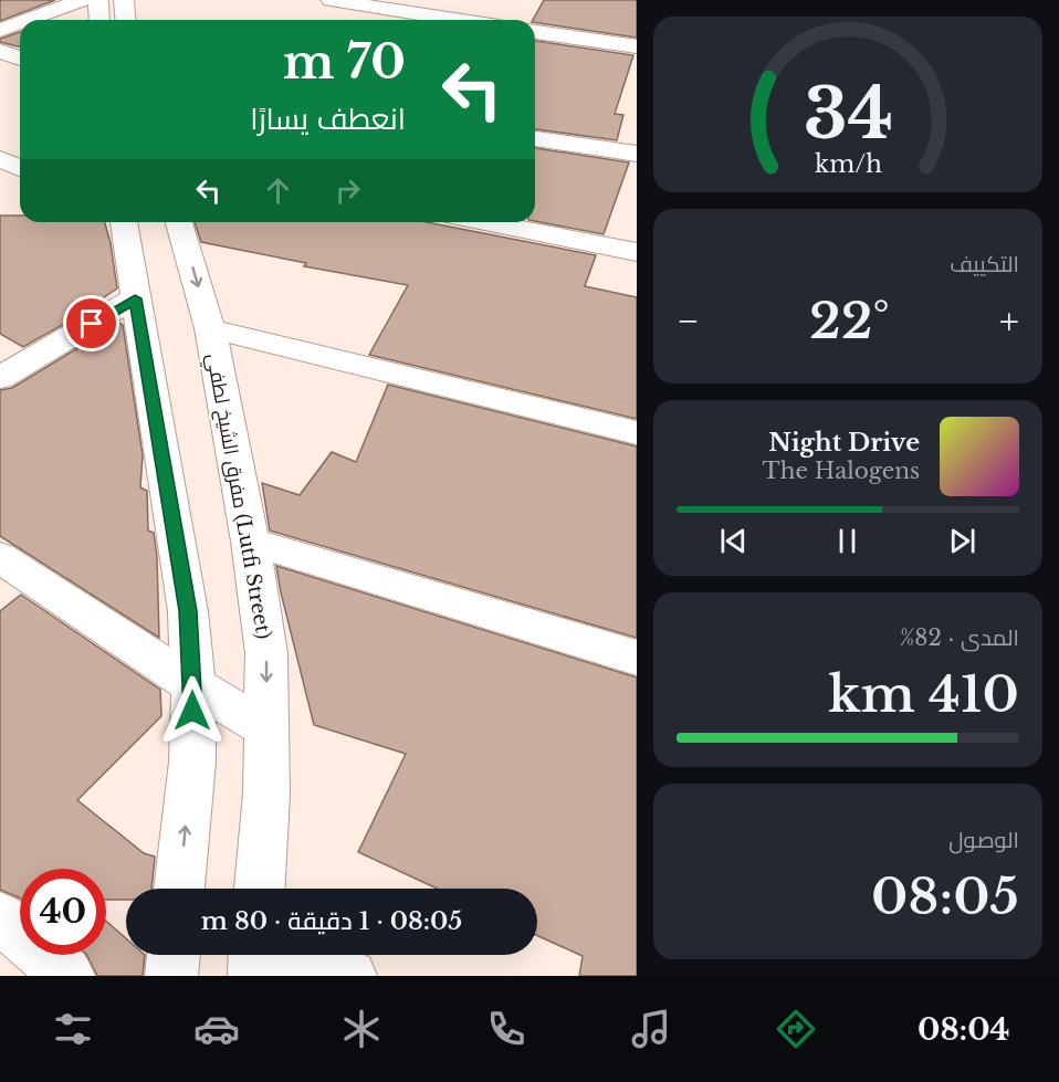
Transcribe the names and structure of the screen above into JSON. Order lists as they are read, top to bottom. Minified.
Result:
{"streets":{"street":["مفرق الشيخ لطفي (Lutfi Street)"]},"page":{"turn":["70 m","انعطف يسارًا"],"tile":["التكييف",["المدى · 82%","410 km"],["الوصول","08:05"]],"heat":["−","22°","+"],"song":["Night Drive","The Halogens"],"limit":"40","trip":"08:05 · 1 دقيقة · 80 m","tabs":"08:04","gauge":["34","km/h"]}}
